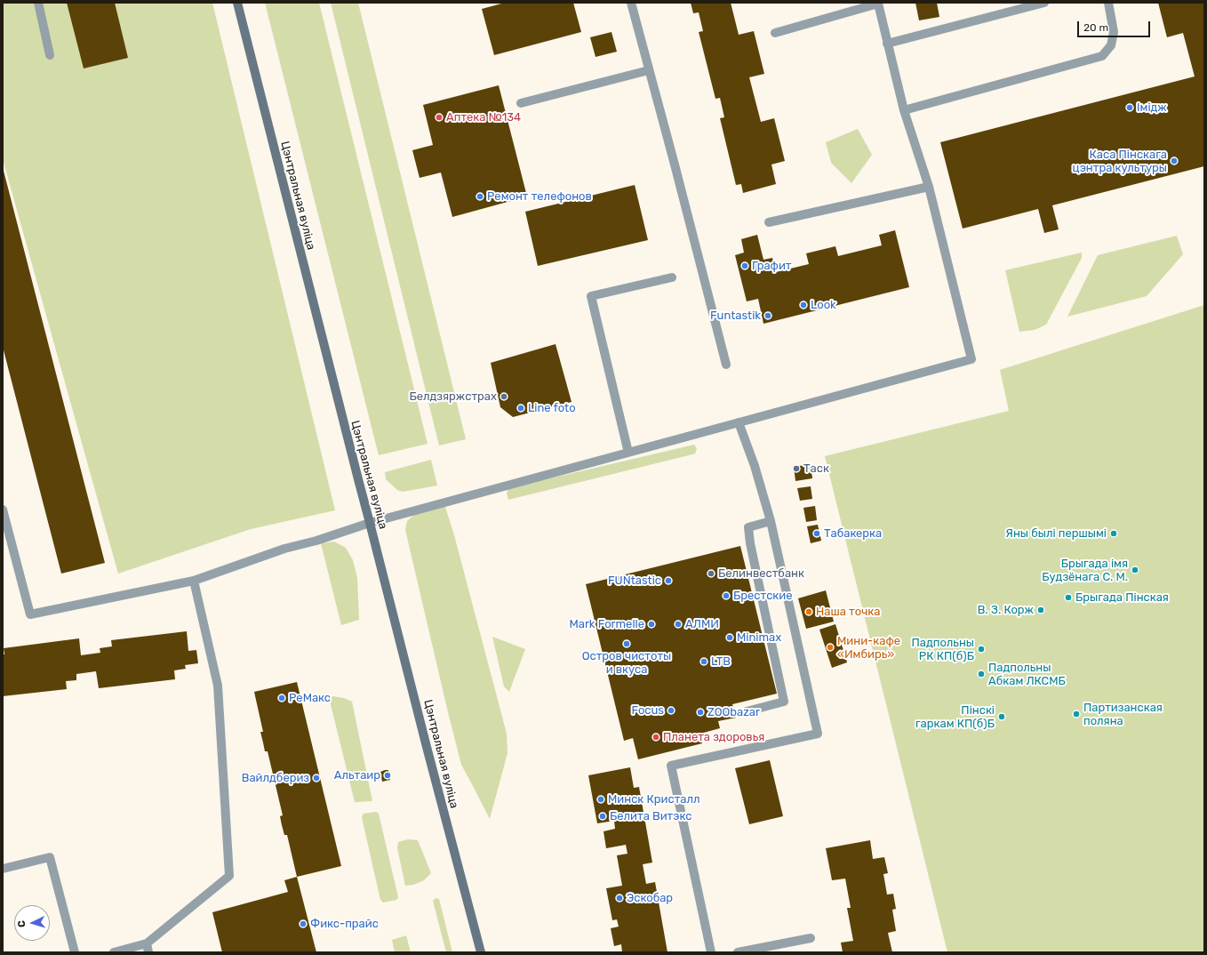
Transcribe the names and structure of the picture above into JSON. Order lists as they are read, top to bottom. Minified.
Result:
{"streets":{"main road":["Цэнтральная вуліца"]},"places":["Імідж","Аптека №134","Каса Пінскага цэнтра культуры","Ремонт телефонов","Графит","Look","Funtastik","Белдзяржстрах","Line foto","Таск","Табакерка","Яны былі першымі","Брыгада імя Будзёнага С. М.","Белинвестбанк","FUNtastic","Брестские","Брыгада Пінская","В. З. Корж","Наша точка","Mark Formelle","АЛМИ","Minimax","Остров чистоты и вкуса","Мини-кафе «Имбирь»","Падпольны РК КП(б)Б","LTB","Падпольны Абкам ЛКСМБ","РеМакс","Focus","ZOObazar","Партизанская поляна","Пінскі гаркам КП(б)Б","Планета здоровья","Альтаир","Вайлдбериз","Минск Кристалл","Белита Витэкс","Эскобар","Фикс-прайс"],"scale_bar":"20 m","north":"left"}
